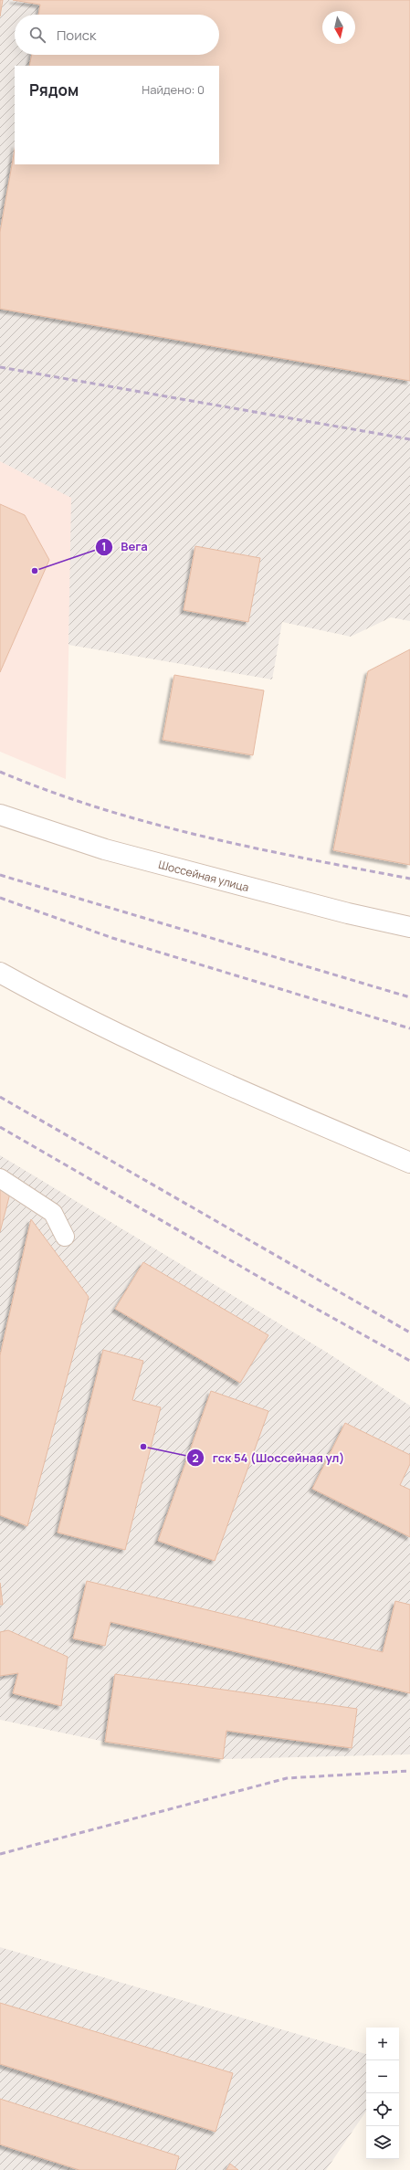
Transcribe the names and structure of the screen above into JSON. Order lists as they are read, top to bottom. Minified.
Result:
{"streets":{"street":["Шоссейная улица"]},"places":["Вега","гск 54 (Шоссейная ул)"],"north":"bottom","page":{"search":"Поиск","heading":["Рядом","Найдено: 0"],"map_buttons":["+","−"]}}
